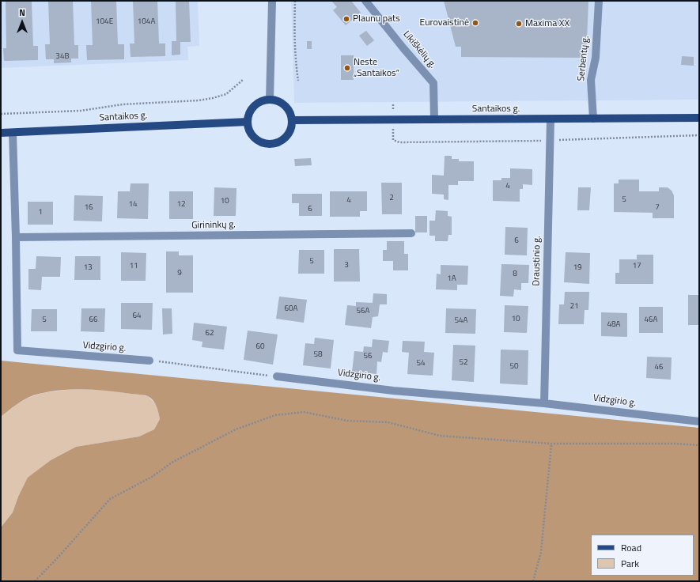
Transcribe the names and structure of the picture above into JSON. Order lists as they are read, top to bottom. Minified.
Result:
{"streets":{"main road":["Santaikos g."],"street":["Likiškėlių g.","Serbentų g.","Girininkų g.","Draustinio g.","Vidzgirio g."]},"crossings":[["Likiškėlių g.","Santaikos g."],["Serbentų g.","Santaikos g."],["Santaikos g.","Draustinio g."],["Girininkų g.","Vidzgirio g."],["Draustinio g.","Vidzgirio g."]],"places":["Plaunu pats","Eurovaistinė","Maxima XX","Neste „Santaikos“"],"house_numbers":["104E","104A","34B","4","2","5","4","10","14","12","16","7","6","1","6","5","3","11","17","13","19","9","8","1A","21","60A","56A","64","10","5","66","46A","54A","48A","62","60","58","56","52","54","50","46"],"legend":["Road","Park"],"north":"top"}
